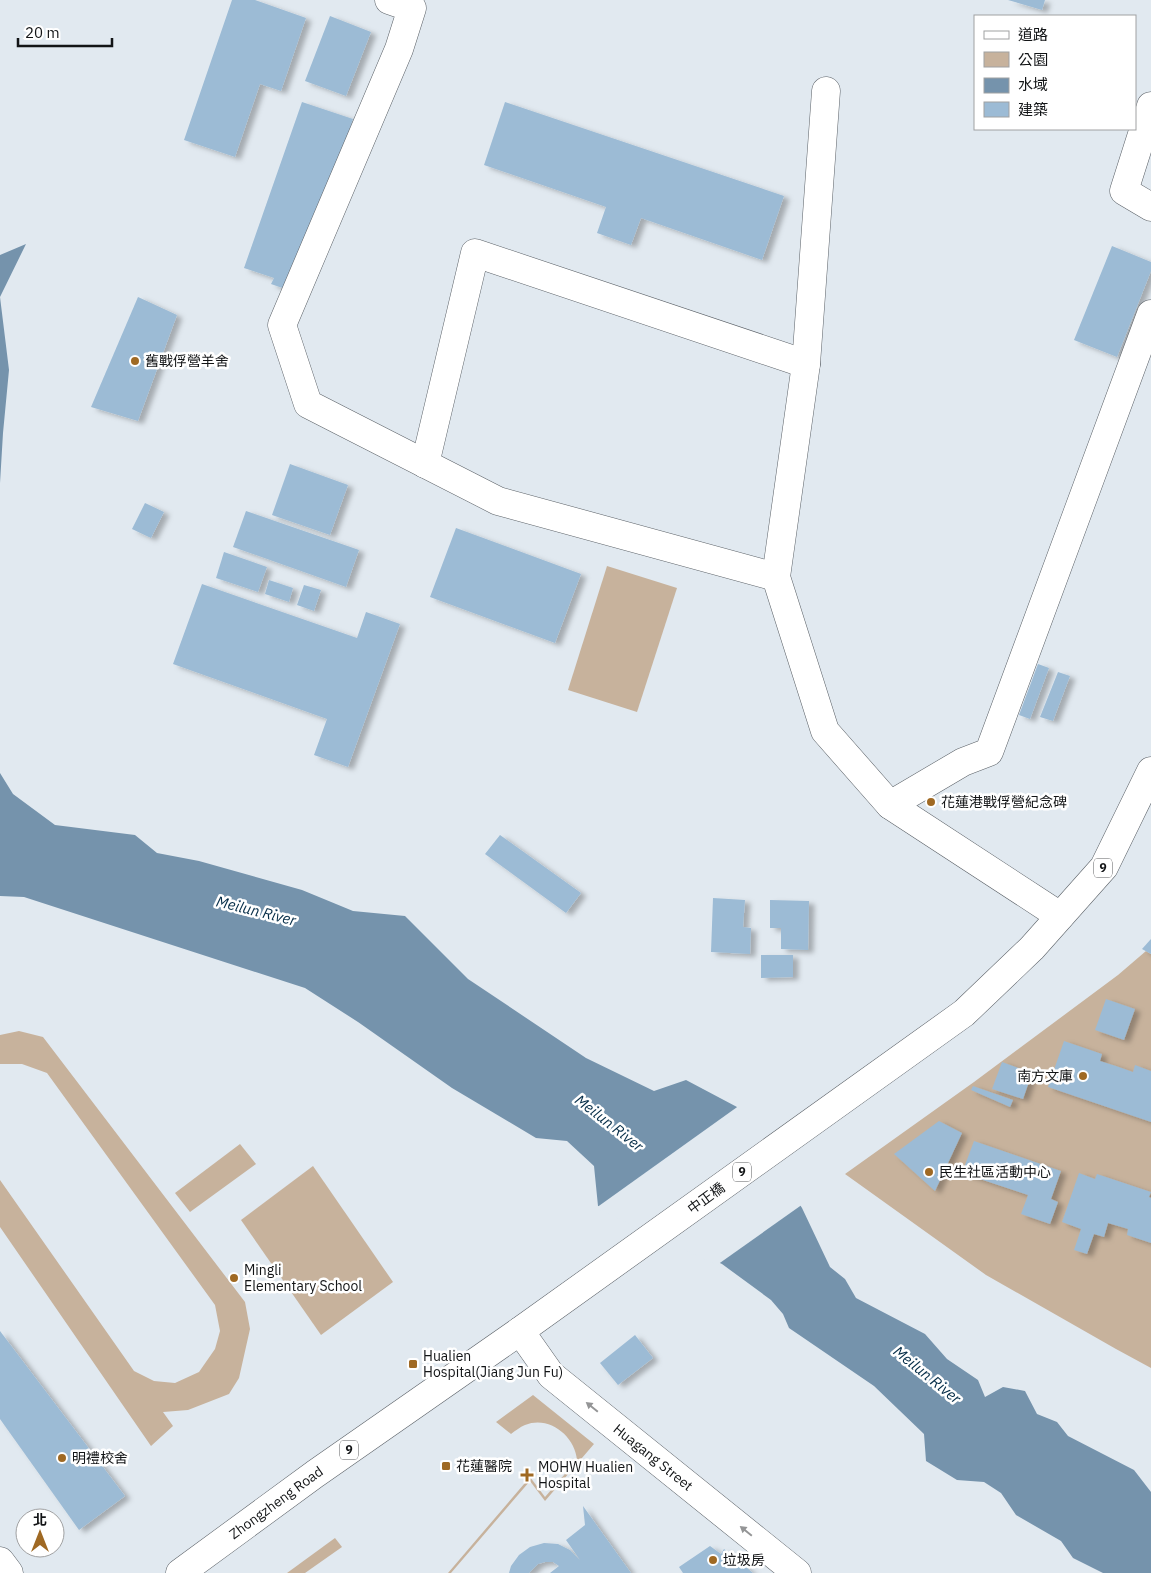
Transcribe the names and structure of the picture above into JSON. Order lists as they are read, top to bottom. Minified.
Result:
{"streets":{"main road":["9","中正橋","Huagang Street","Zhongzheng Road"]},"crossings":[["9","中正橋"],["中正橋","Huagang Street"],["中正橋","Zhongzheng Road"],["Huagang Street","Zhongzheng Road"]],"one_way":["Huagang Street"],"water":["Meilun River"],"places":{"other":["舊戰俘營羊舍","花蓮港戰俘營紀念碑","南方文庫","民生社區活動中心","Mingli Elementary School","明禮校舍","垃圾房"],"transit":["Hualien Hospital(Jiang Jun Fu)","花蓮醫院"],"health":["MOHW Hualien Hospital"]},"legend":["道路","公園","水域","建築"],"scale_bar":"20 m","north":"top"}
